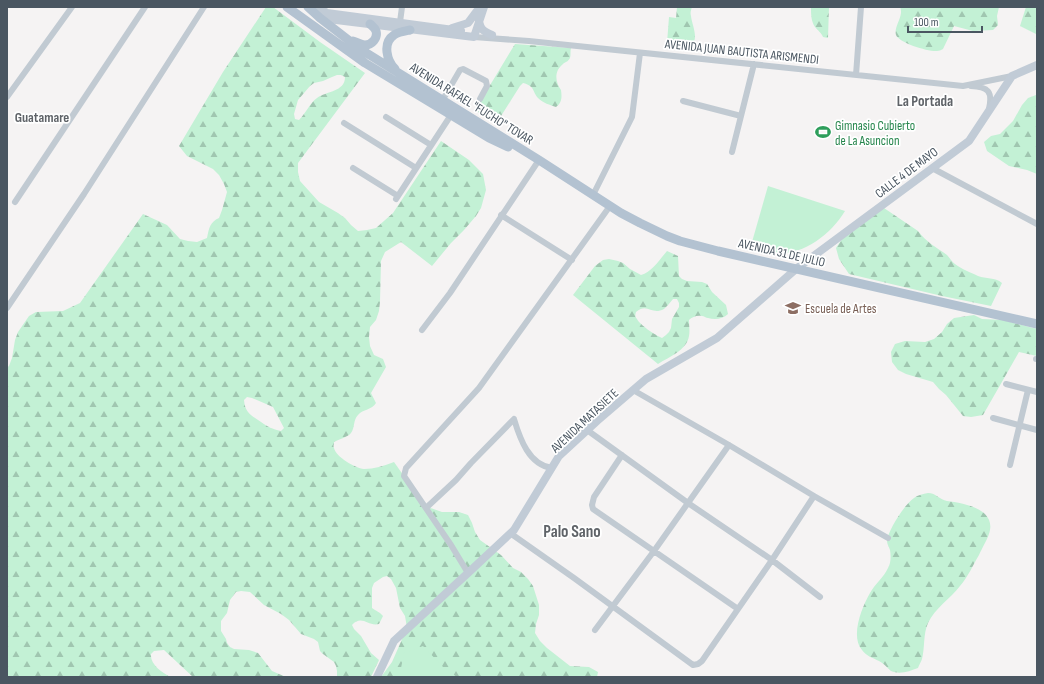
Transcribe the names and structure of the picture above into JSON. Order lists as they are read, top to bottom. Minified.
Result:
{"streets":{"main road":["AVENIDA RAFAEL \"FUCHO\" TOVAR","AVENIDA 31 DE JULIO"],"street":["AVENIDA JUAN BAUTISTA ARISMENDI","CALLE 4 DE MAYO","AVENIDA MATASIETE"]},"crossings":[["AVENIDA JUAN BAUTISTA ARISMENDI","AVENIDA RAFAEL \"FUCHO\" TOVAR"],["AVENIDA JUAN BAUTISTA ARISMENDI","CALLE 4 DE MAYO"],["AVENIDA RAFAEL \"FUCHO\" TOVAR","AVENIDA 31 DE JULIO"],["CALLE 4 DE MAYO","AVENIDA 31 DE JULIO"],["CALLE 4 DE MAYO","AVENIDA MATASIETE"],["AVENIDA 31 DE JULIO","AVENIDA MATASIETE"]],"districts":["La Portada","Guatamare","Palo Sano"],"places":{"sports":["Gimnasio Cubierto de La Asuncion"],"school or university":["Escuela de Artes"]},"scale_bar":"100 m"}
